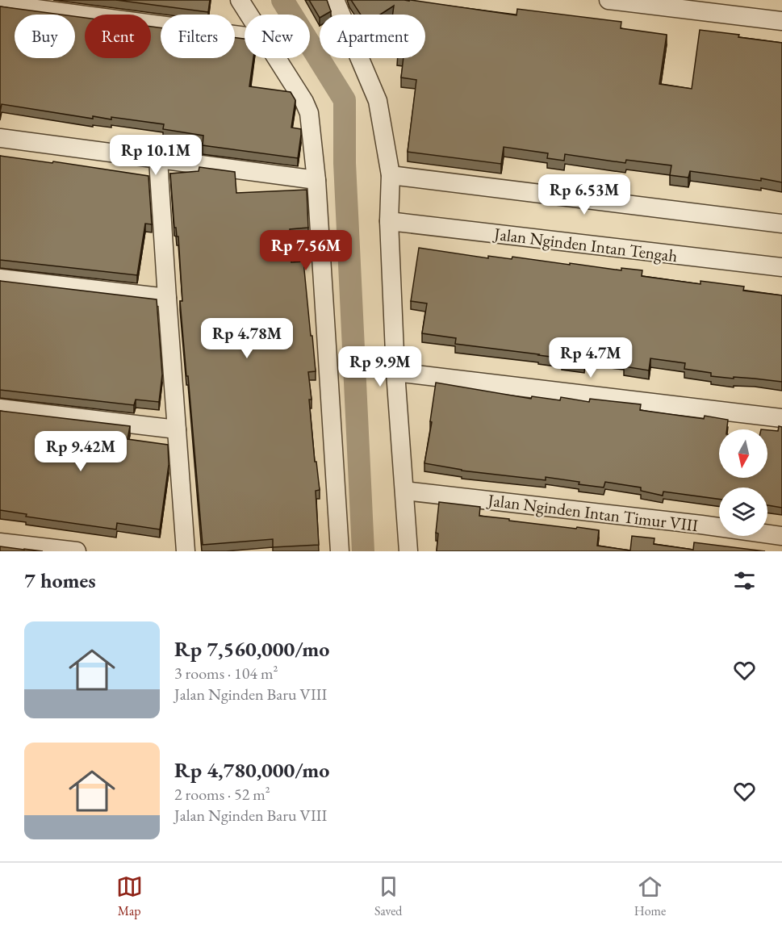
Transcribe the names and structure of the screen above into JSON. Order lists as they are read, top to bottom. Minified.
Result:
{"streets":{"street":["Jalan Nginden Intan Tengah","Jalan Nginden Intan Timur VIII"]},"north":"bottom","page":{"chip":["Buy","Rent","Filters","New","Apartment"],"price":["Rp 10.1M","Rp 6.53M","Rp 7.56M","Rp 4.78M","Rp 4.7M","Rp 9.9M","Rp 9.42M"],"heading":"7 homes","list":[{"name":"Rp 7,560,000/mo","note":"3 rooms · 104 m² · Jalan Nginden Baru VIII"},{"name":"Rp 4,780,000/mo","note":"2 rooms · 52 m² · Jalan Nginden Baru VIII"}],"tabs":["Map","Saved","Home"]}}
